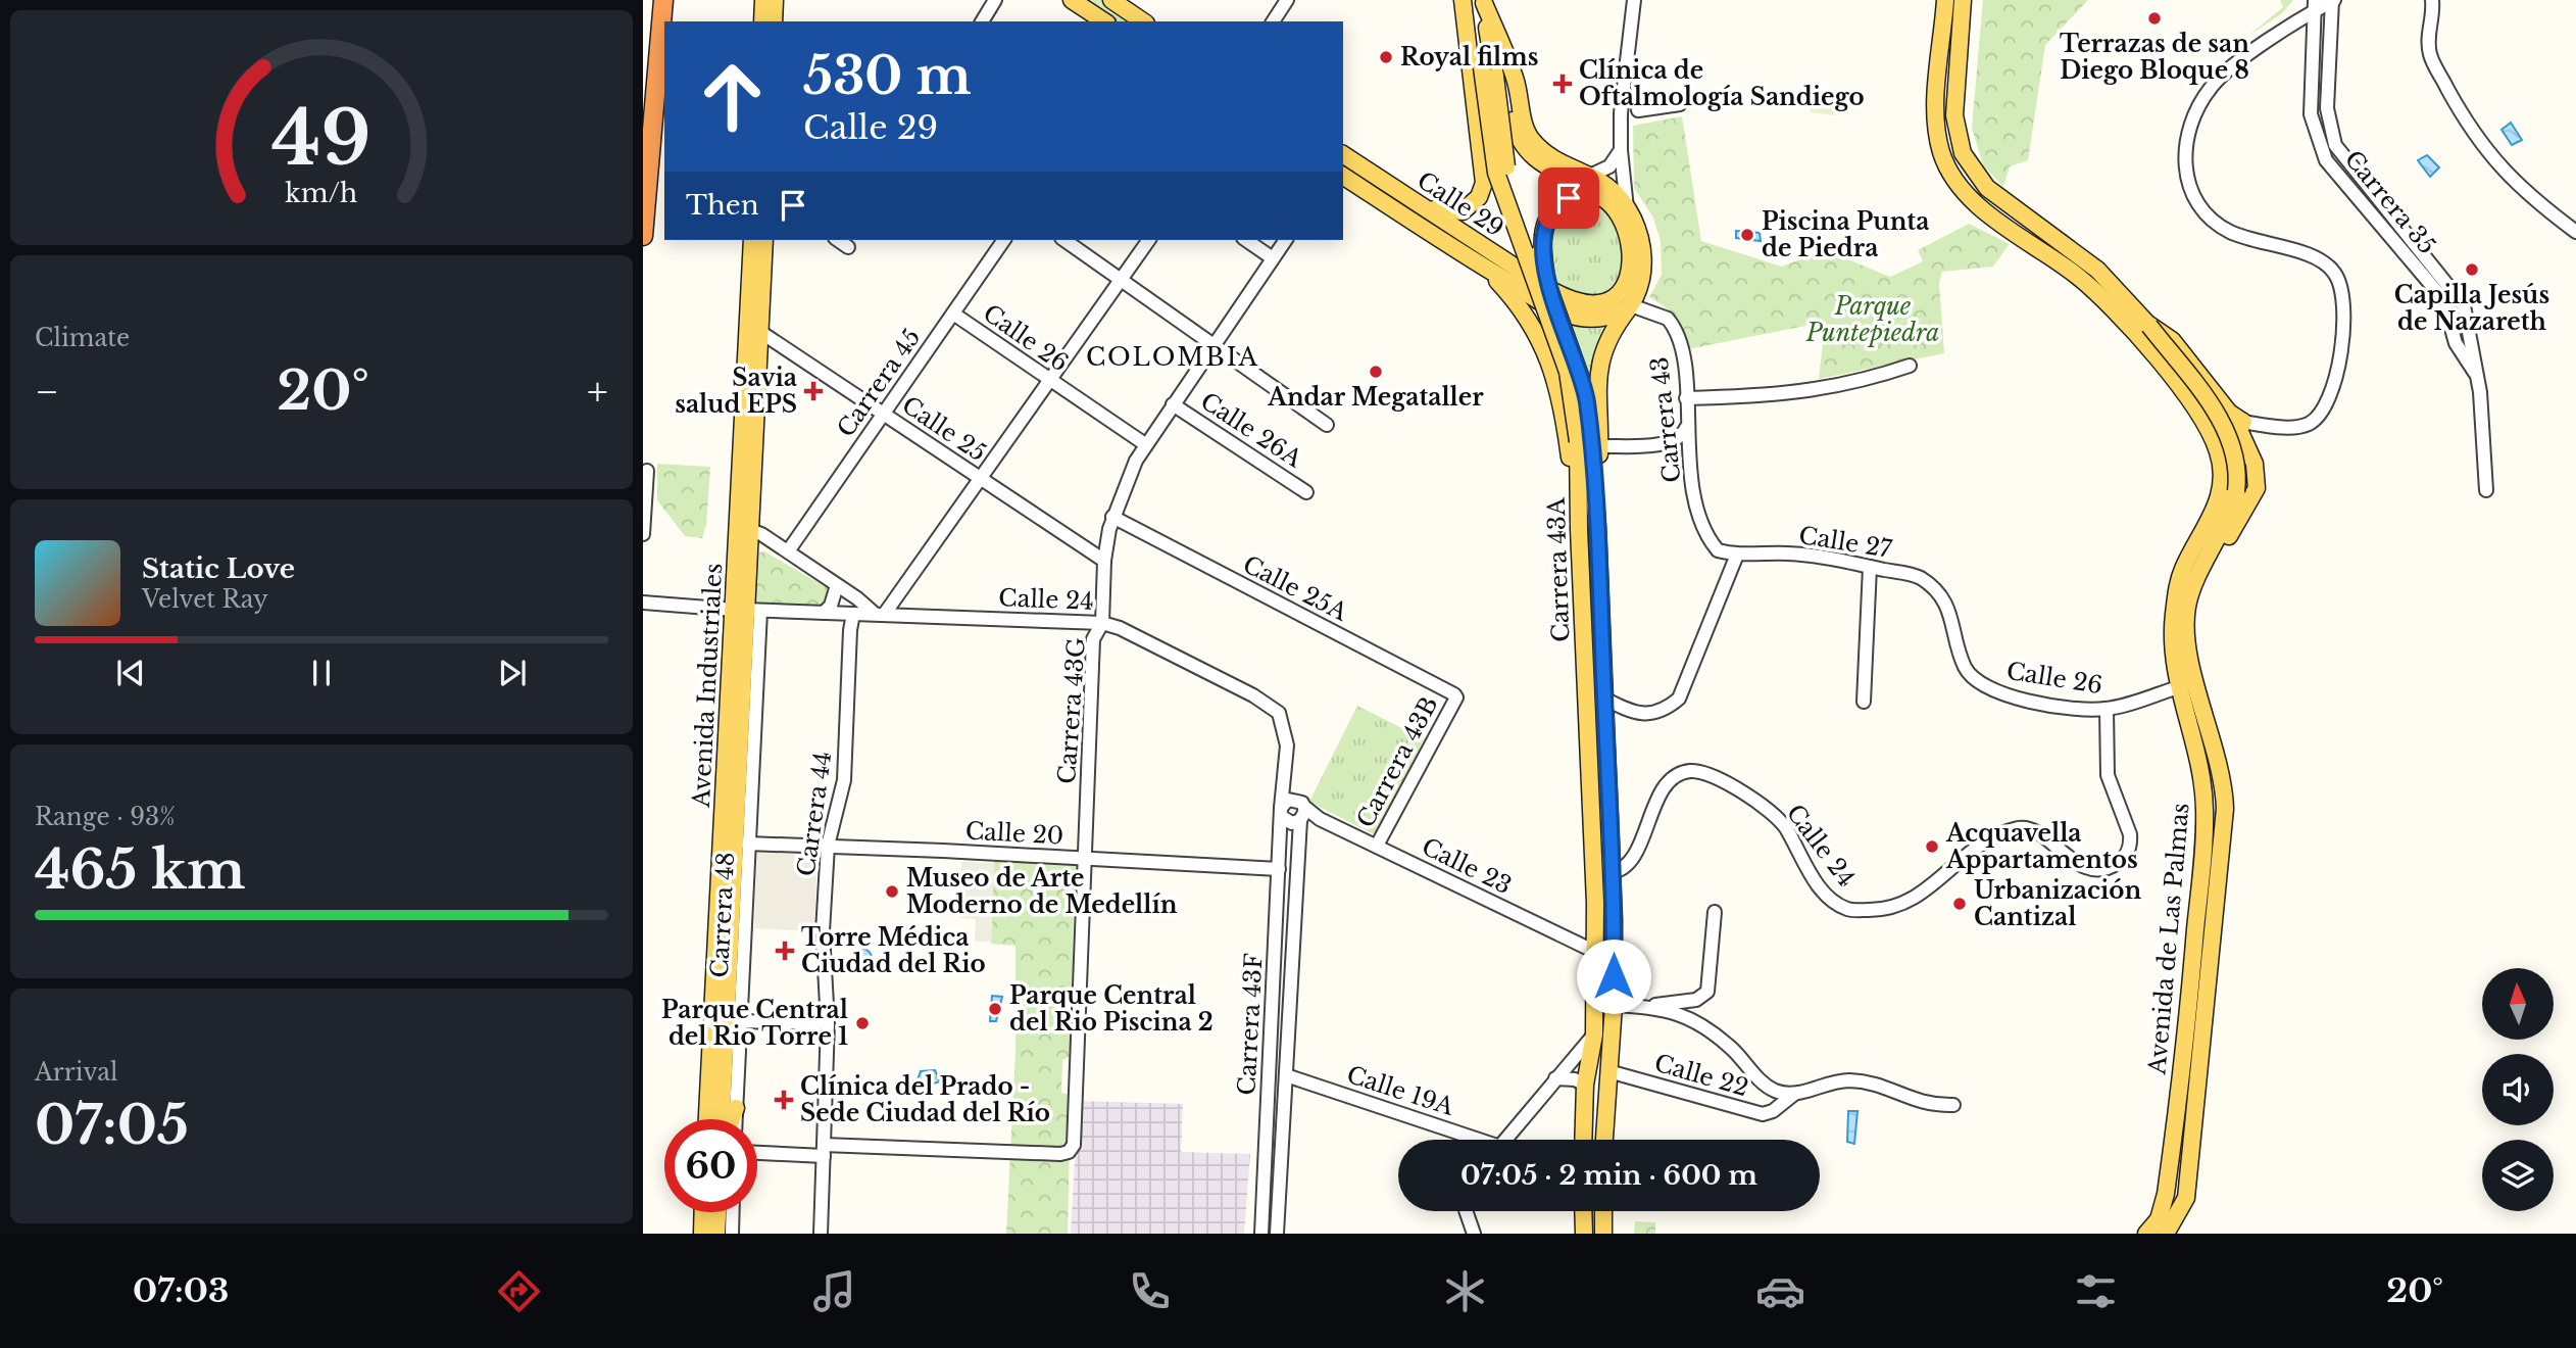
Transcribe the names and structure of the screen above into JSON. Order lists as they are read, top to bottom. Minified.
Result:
{"streets":{"main road":["Calle 29","Carrera 43A","Avenida Industriales","Avenida de Las Palmas"],"street":["Carrera 35","Calle 26","Carrera 45","Carrera 43","Calle 25","Calle 26A","Calle 27","Calle 25A","Calle 24","Carrera 43G","Carrera 43B","Carrera 44","Calle 20","Calle 23","Carrera 48","Carrera 43F","Calle 22","Calle 19A"]},"crossings":[["Calle 29","Carrera 43"],["Calle 29","Carrera 43A"],["Calle 26","Carrera 45"],["Calle 26","Calle 27"],["Calle 26","Calle 24"],["Calle 26","Carrera 43G"],["Calle 26","Avenida de Las Palmas"],["Carrera 45","Calle 25"],["Calle 25","Avenida Industriales"],["Calle 25","Carrera 43G"],["Calle 26A","Carrera 43G"],["Carrera 43A","Calle 24"],["Carrera 43A","Calle 23"],["Carrera 43A","Calle 22"],["Calle 25A","Carrera 43G"],["Calle 25A","Carrera 43B"],["Calle 24","Avenida Industriales"],["Calle 24","Carrera 43G"],["Calle 24","Carrera 44"],["Calle 24","Carrera 48"],["Calle 24","Carrera 43F"],["Avenida Industriales","Carrera 48"],["Carrera 43G","Carrera 44"],["Carrera 43G","Calle 20"],["Carrera 43B","Calle 23"],["Carrera 44","Calle 20"],["Calle 20","Carrera 48"],["Calle 20","Carrera 43F"],["Calle 23","Carrera 43F"],["Carrera 43F","Calle 19A"]],"districts":["COLOMBIA"],"parks":["Parque Puntepiedra"],"places":{"other":["Terrazas de san Diego Bloque 8","Royal films","Piscina Punta de Piedra","Capilla Jesús de Nazareth","Andar Megataller","Acquavella Appartamentos","Museo de Arte Moderno de Medellín","Urbanización Cantizal","Parque Central del Rio Piscina 2","Parque Central del Rio Torre 1"],"health":["Clínica de Oftalmología Sandiego","Savia salud EPS","Torre Médica Ciudad del Rio","Clínica del Prado - Sede Ciudad del Río"]},"north":"top","page":{"turn":["530 m","Calle 29"],"then":"Then","tile":["Climate",["Range · 93%","465 km"],["Arrival","07:05"]],"heat":["−","20°","+"],"song":["Static Love","Velvet Ray"],"limit":"60","trip":"07:05 · 2 min · 600 m","tabs":["07:03","20°"],"gauge":["49","km/h"]}}
